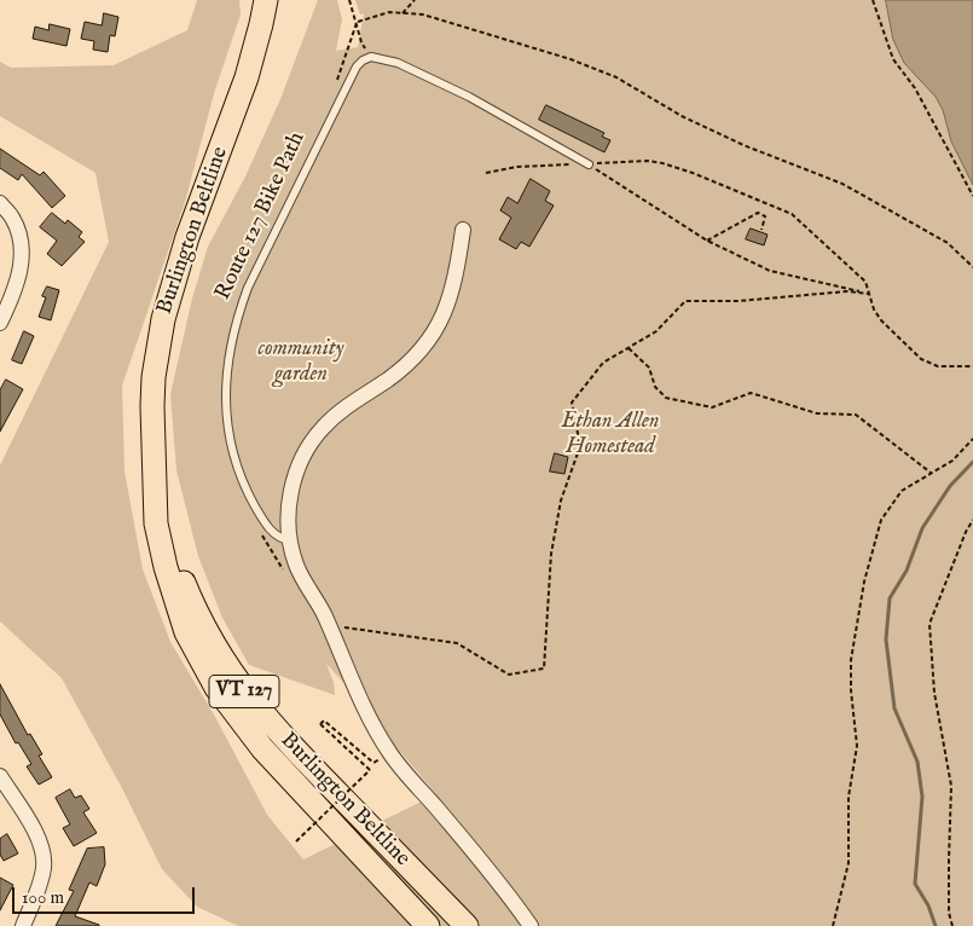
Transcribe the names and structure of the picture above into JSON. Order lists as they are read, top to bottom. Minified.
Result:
{"streets":{"main road":["Burlington Beltline","VT 127"]},"parks":["community garden","Ethan Allen Homestead"],"scale_bar":"100 m"}
